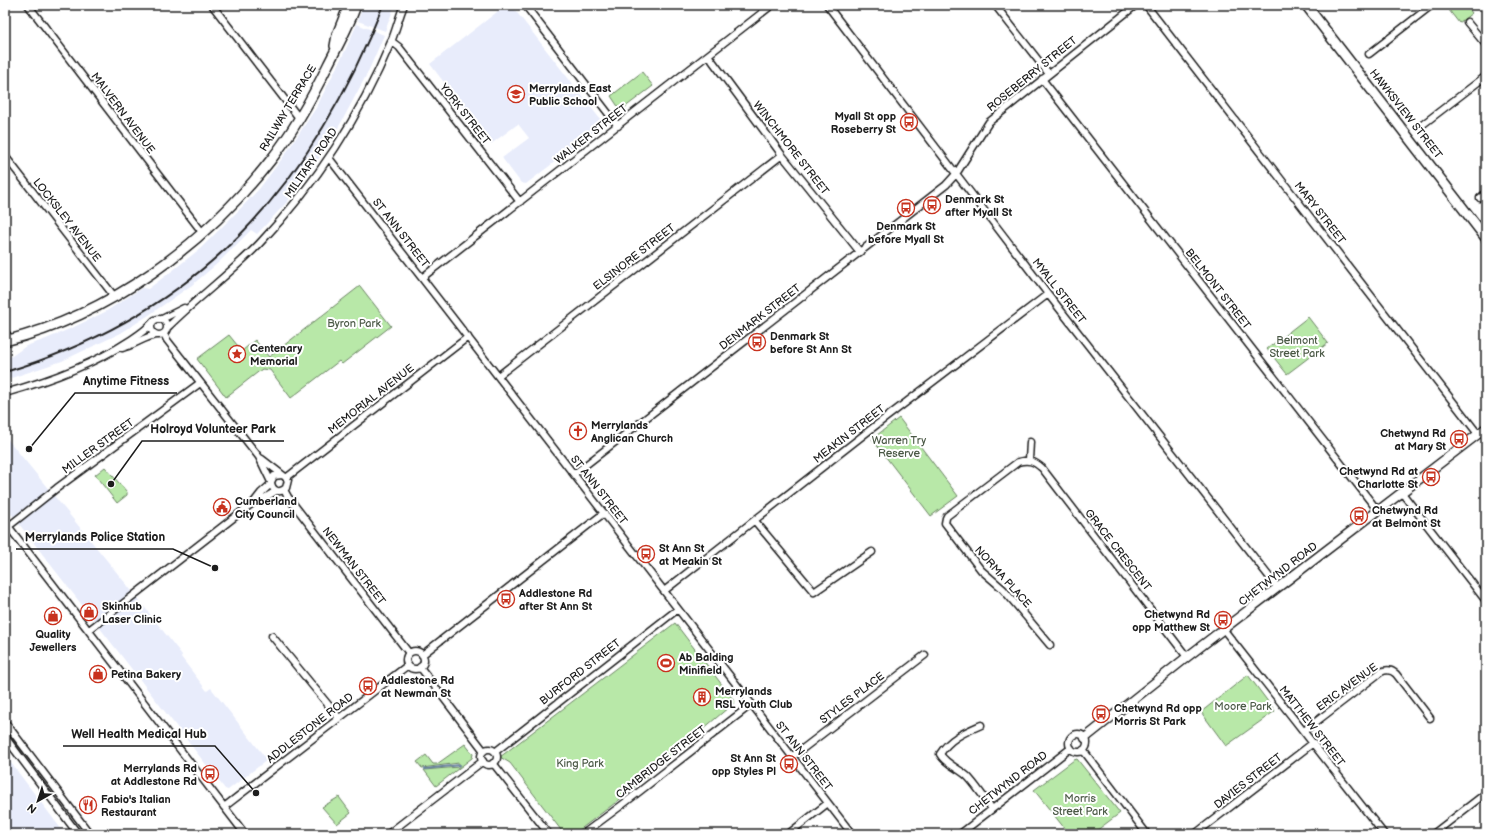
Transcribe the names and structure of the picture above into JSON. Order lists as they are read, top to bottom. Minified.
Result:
{"streets":{"main road":["RAILWAY TERRACE","HAWKSVIEW STREET"],"street":["ROSEBERRY STREET","MALVERN AVENUE","YORK STREET","WALKER STREET","WINCHMORE STREET","MILITARY ROAD","MARY STREET","LOCKSLEY AVENUE","ST ANN STREET","ELSINORE STREET","BELMONT STREET","MYALL STREET","DENMARK STREET","MEMORIAL AVENUE","MEAKIN STREET","MILLER STREET","GRACE CRESCENT","NEWMAN STREET","CHETWYND ROAD","NORMA PLACE","BURFORD STREET","ERIC AVENUE","STYLES PLACE","MATTHEW STREET","ADDLESTONE ROAD","CAMBRIDGE STREET","DAVIES STREET"]},"crossings":[["ROSEBERRY STREET","BELMONT STREET"],["ROSEBERRY STREET","MYALL STREET"],["ROSEBERRY STREET","DENMARK STREET"],["RAILWAY TERRACE","MALVERN AVENUE"],["RAILWAY TERRACE","LOCKSLEY AVENUE"],["YORK STREET","WALKER STREET"],["YORK STREET","MILITARY ROAD"],["WALKER STREET","WINCHMORE STREET"],["WALKER STREET","ST ANN STREET"],["WINCHMORE STREET","ELSINORE STREET"],["WINCHMORE STREET","DENMARK STREET"],["MILITARY ROAD","ST ANN STREET"],["MARY STREET","CHETWYND ROAD"],["ST ANN STREET","ELSINORE STREET"],["ST ANN STREET","DENMARK STREET"],["ST ANN STREET","MEMORIAL AVENUE"],["ST ANN STREET","MEAKIN STREET"],["ST ANN STREET","BURFORD STREET"],["ST ANN STREET","STYLES PLACE"],["ST ANN STREET","CAMBRIDGE STREET"],["BELMONT STREET","CHETWYND ROAD"],["MYALL STREET","DENMARK STREET"],["MYALL STREET","MEAKIN STREET"],["MYALL STREET","CHETWYND ROAD"],["MEMORIAL AVENUE","NEWMAN STREET"],["GRACE CRESCENT","CHETWYND ROAD"],["GRACE CRESCENT","NORMA PLACE"],["NEWMAN STREET","ADDLESTONE ROAD"],["CHETWYND ROAD","MATTHEW STREET"],["ERIC AVENUE","MATTHEW STREET"],["MATTHEW STREET","DAVIES STREET"]],"parks":["Byron Park","Belmont Street Park","Warren Try Reserve","Moore Park","King Park","Morris Street Park"],"places":{"school or university":["Merrylands East Public School"],"bus stop":["Myall St opp Roseberry St","Denmark St after Myall St","Denmark St before Myall St","Denmark St before St Ann St","Chetwynd Rd at Mary St","Chetwynd Rd at Charlotte St","Chetwynd Rd at Belmont St","St Ann St at Meakin St","Addlestone Rd after St Ann St","Chetwynd Rd opp Matthew St","Addlestone Rd at Newman St","Chetwynd Rd opp Morris St Park","St Ann St opp Styles Pl","Merrylands Rd at Addlestone Rd"],"place":["Centenary Memorial"],"church":["Merrylands Anglican Church"],"other":["Anytime Fitness","Holroyd Volunteer Park","Merrylands Police Station","Well Health Medical Hub"],"public building":["Cumberland City Council"],"shop":["Skinhub Laser Clinic","Quality Jewellers","Petina Bakery"],"sports":["Ab Balding Minifield"],"building":["Merrylands RSL Youth Club"],"restaurant":["Fabio's Italian Restaurant"]},"north":"bottom left"}
